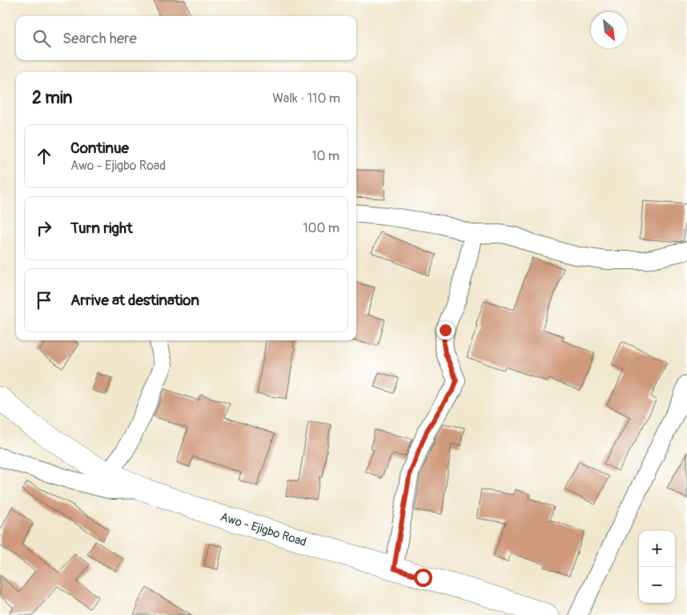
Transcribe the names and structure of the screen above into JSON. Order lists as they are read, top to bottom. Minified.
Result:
{"streets":{"main road":["Awo - Ejigbo Road"]},"north":"bottom right","page":{"search":"Search here","heading":["2 min","Walk · 110 m"],"list":[["Continue","Awo - Ejigbo Road","10 m"],["Turn right","100 m"],"Arrive at destination"],"map_buttons":["+","−"]}}
